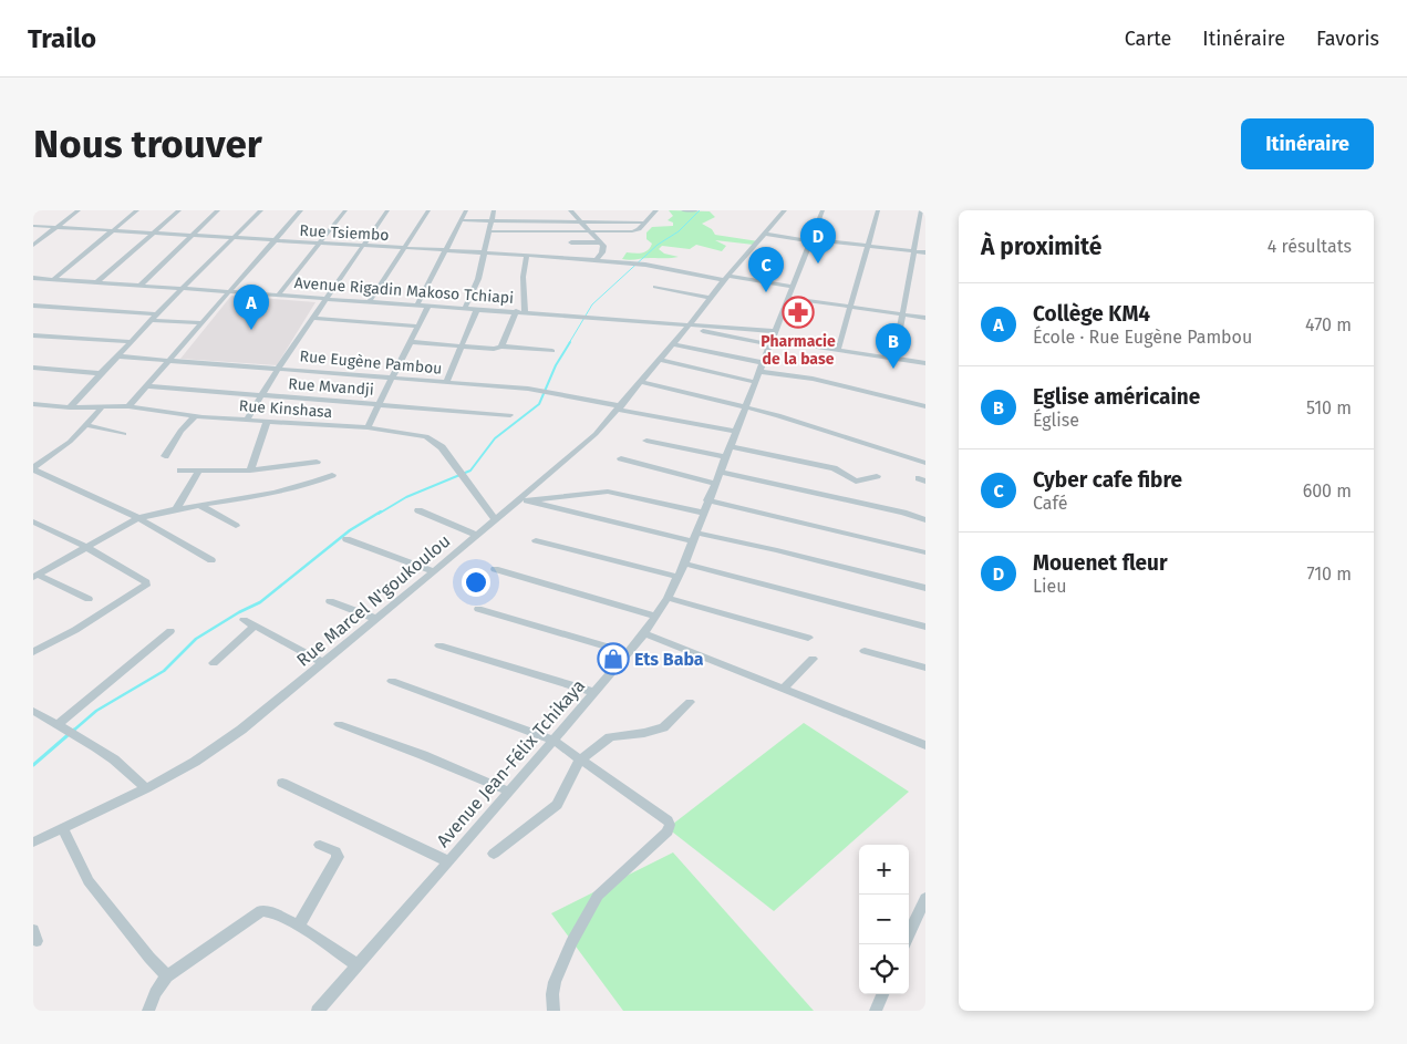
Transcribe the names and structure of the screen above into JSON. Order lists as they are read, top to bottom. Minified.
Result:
{"streets":{"street":["Rue Tsiembo","Avenue Rigadin Makoso Tchiapi","Rue Eugène Pambou","Rue Mvandji","Rue Kinshasa","Rue Marcel N'goukoulou","Avenue Jean-Félix Tchikaya"]},"crossings":[["Rue Tsiembo","Rue Marcel N'goukoulou"],["Rue Tsiembo","Avenue Jean-Félix Tchikaya"],["Rue Eugène Pambou","Rue Marcel N'goukoulou"],["Rue Eugène Pambou","Avenue Jean-Félix Tchikaya"],["Rue Kinshasa","Rue Marcel N'goukoulou"]],"places":{"pharmacy":["Pharmacie de la base"],"shop":["Ets Baba"]},"page":{"header":"Trailo","nav":["Carte","Itinéraire","Favoris"],"buttons":"Itinéraire","title":"Nous trouver","heading":["À proximité","4 résultats"],"pins":["D","C","A","B"],"list":[{"mark":"A","name":"Collège KM4","note":"École · Rue Eugène Pambou","value":"470 m"},{"mark":"B","name":"Eglise américaine","note":"Église","value":"510 m"},{"mark":"C","name":"Cyber cafe fibre","note":"Café","value":"600 m"},{"mark":"D","name":"Mouenet fleur","note":"Lieu","value":"710 m"}],"map_buttons":["+","−"]}}
